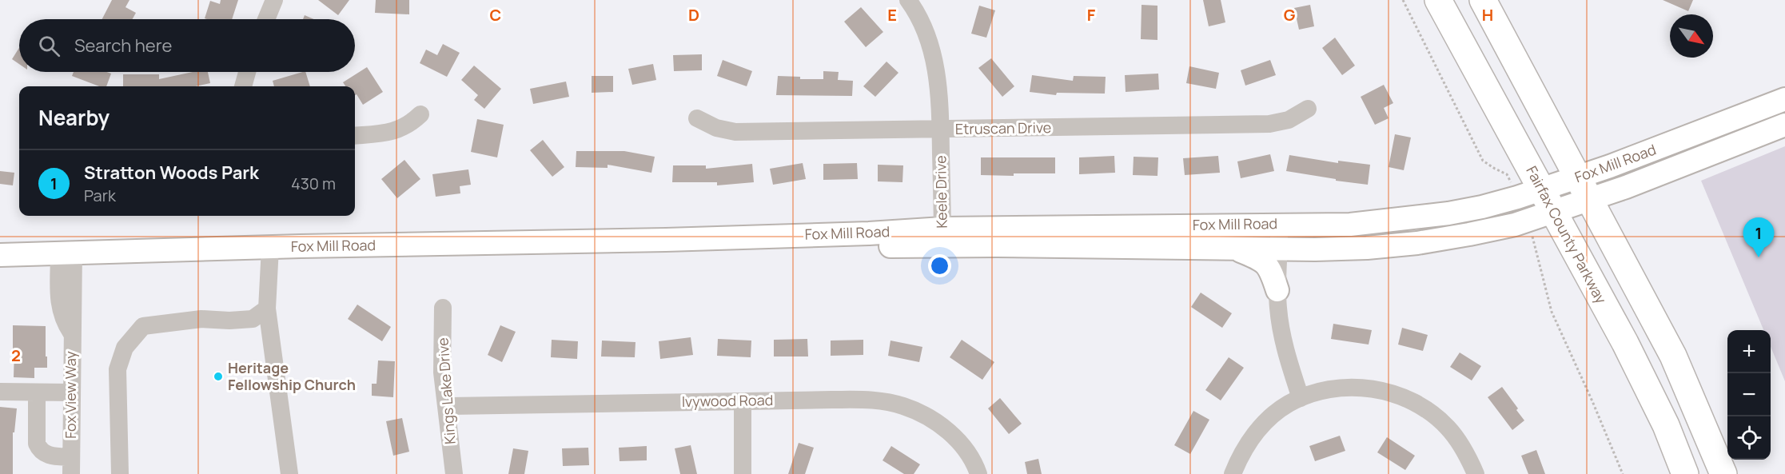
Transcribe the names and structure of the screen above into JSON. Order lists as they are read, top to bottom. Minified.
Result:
{"streets":{"highway":["Fairfax County Parkway"],"main road":["Fox Mill Road"],"street":["Etruscan Drive","Keele Drive","Kings Lake Drive","Fox View Way","Ivywood Road"]},"crossings":[["Etruscan Drive","Keele Drive"],["Fox Mill Road","Keele Drive"],["Fox Mill Road","Fairfax County Parkway"],["Fox Mill Road","Fox View Way"],["Kings Lake Drive","Ivywood Road"]],"places":["Heritage Fellowship Church"],"north":"bottom right","page":{"search":"Search here","heading":"Nearby","list":[{"mark":"1","name":"Stratton Woods Park","note":"Park","value":"430 m"}],"pins":"1","map_buttons":["+","−"]},"grid":{"columns":["C","D","E","F","G","H"],"rows":["2"]}}
